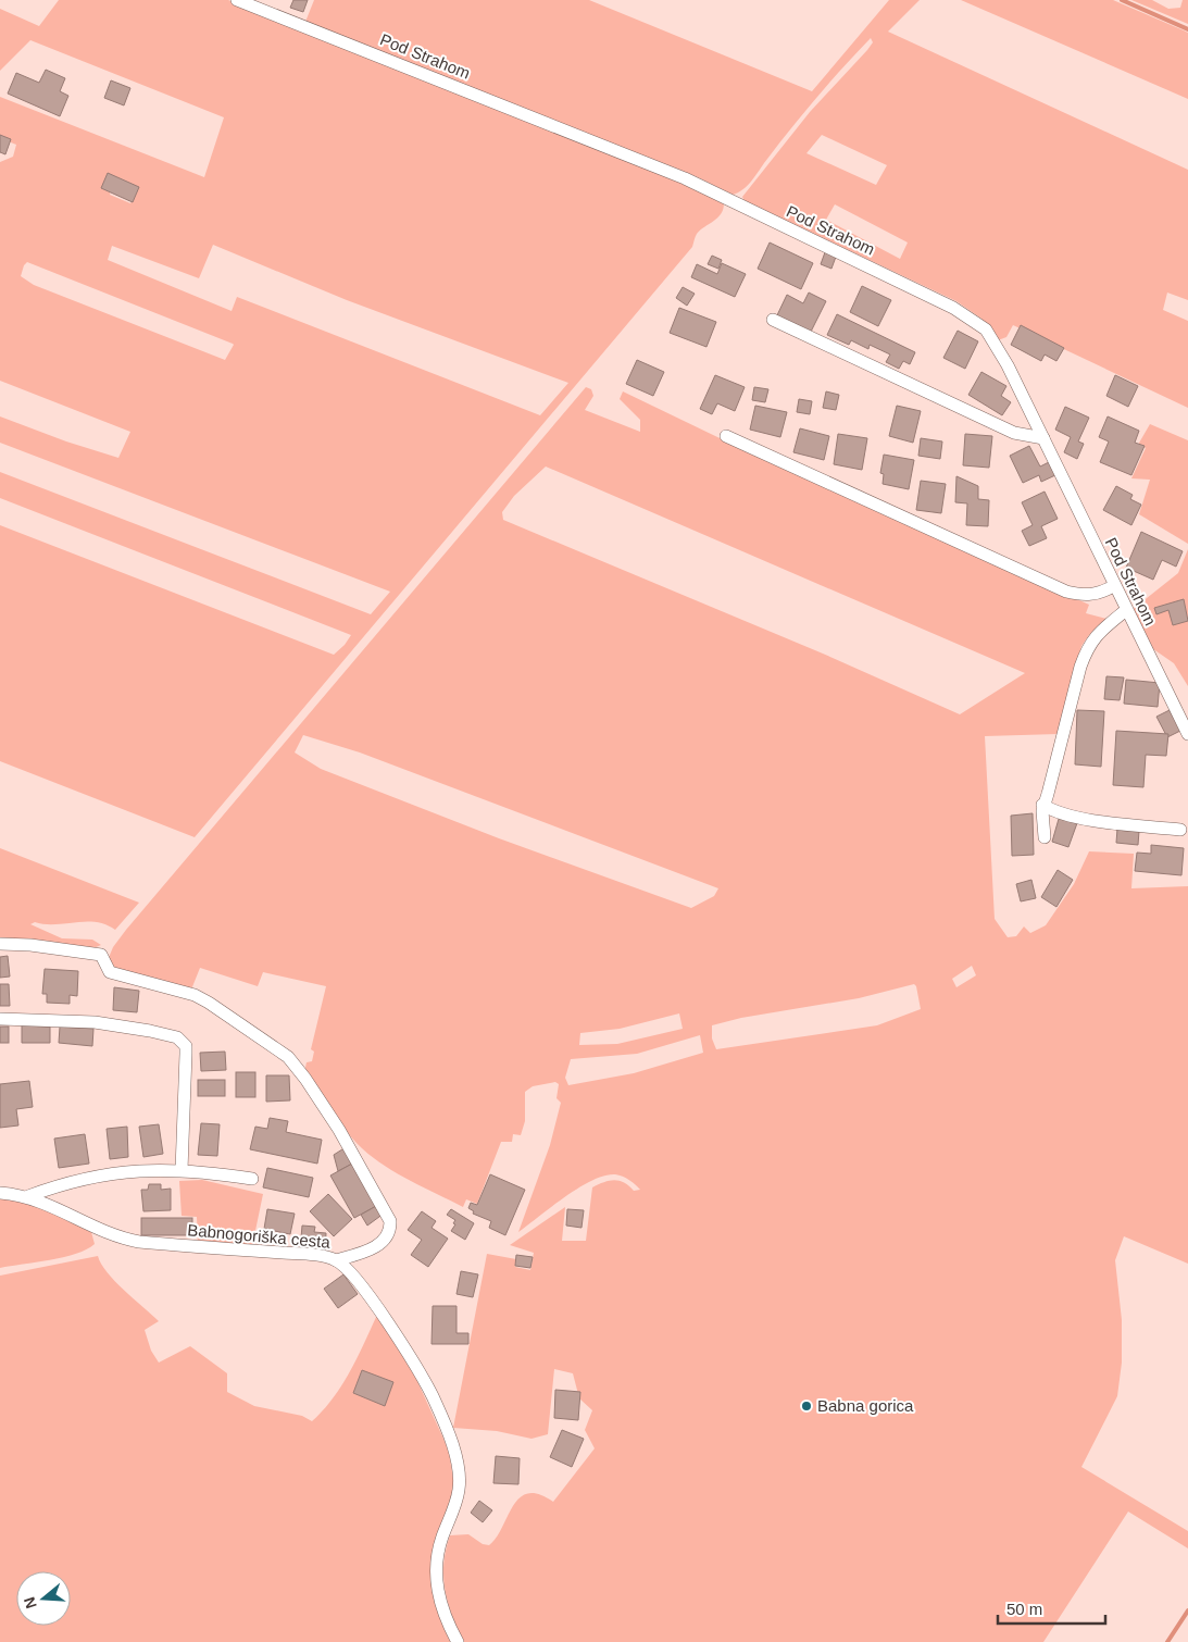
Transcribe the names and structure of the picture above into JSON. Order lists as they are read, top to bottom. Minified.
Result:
{"streets":{"street":["Pod Strahom","Babnogoriška cesta"]},"places":["Babna gorica"],"scale_bar":"50 m","north":"left"}
